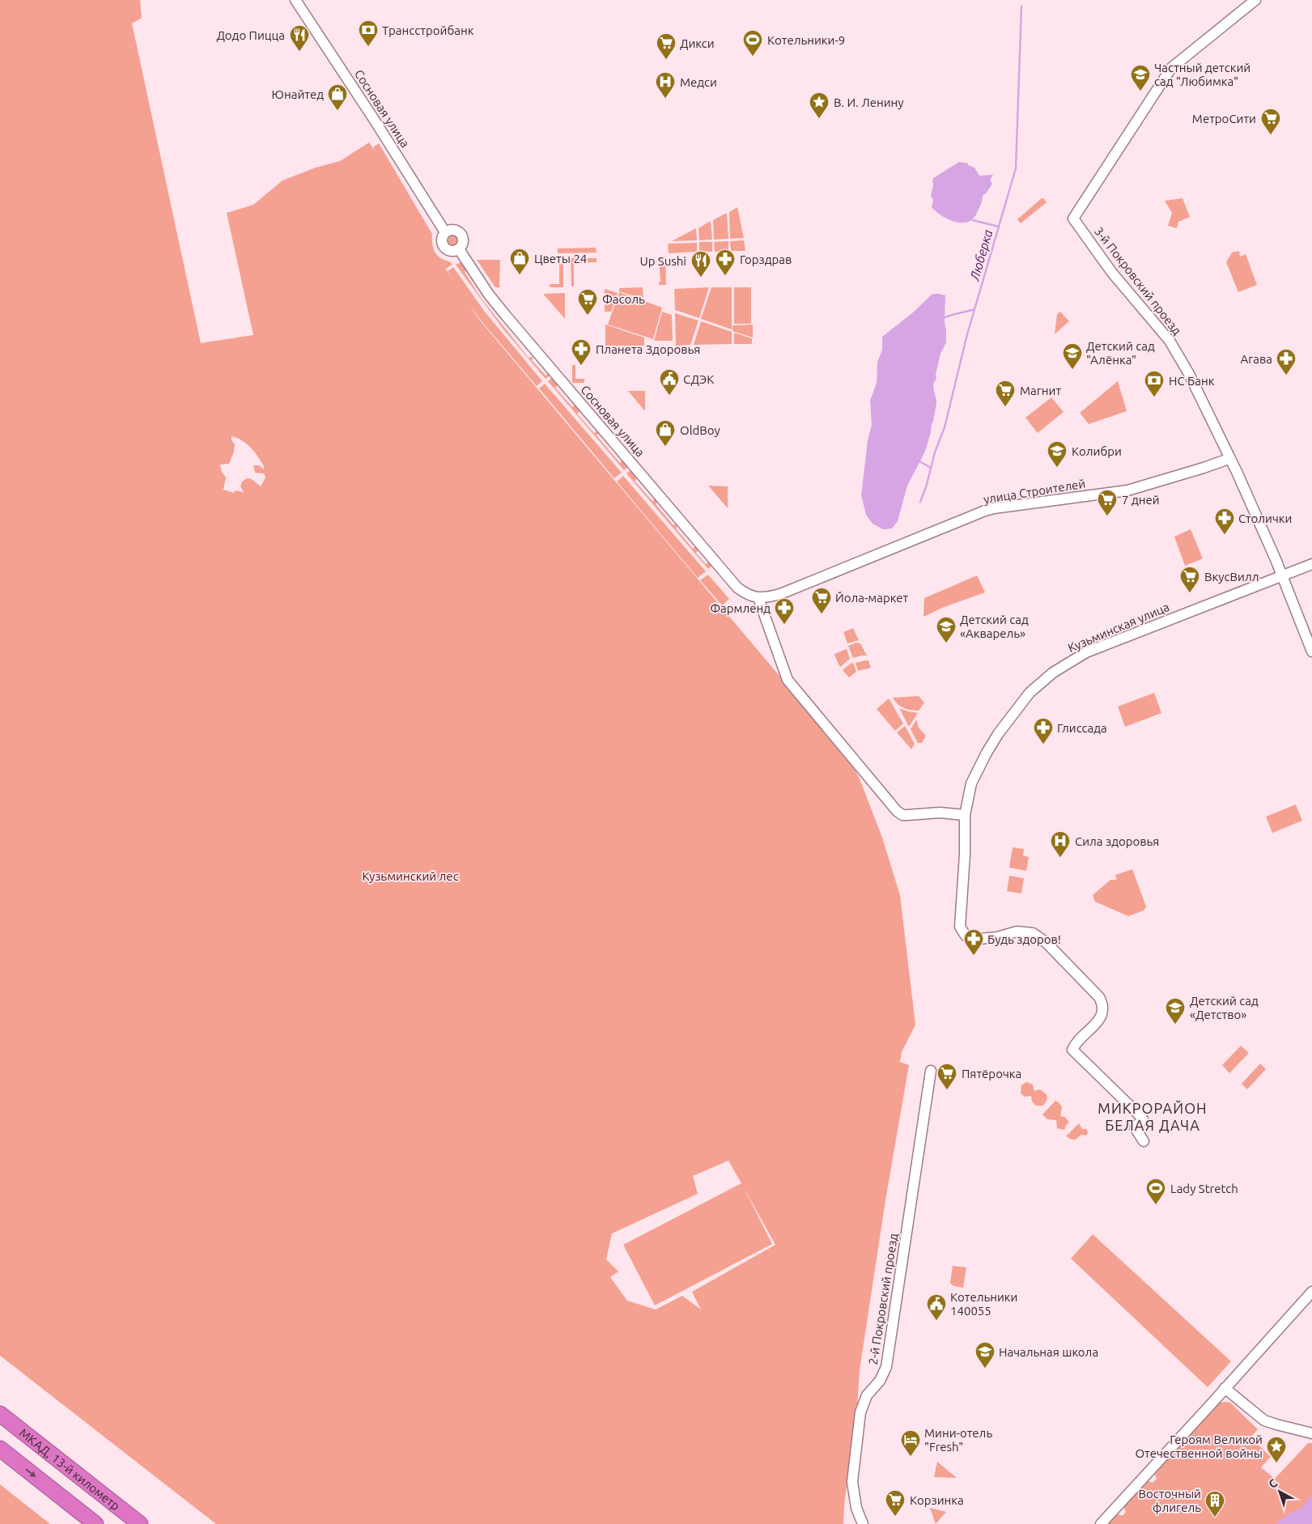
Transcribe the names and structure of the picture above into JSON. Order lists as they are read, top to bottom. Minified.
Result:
{"streets":{"highway":["МКАД, 13-й километр"],"street":["Сосновая улица","3-й Покровский проезд","улица Строителей","Кузьминская улица","2-й Покровский проезд"]},"crossings":[["Сосновая улица","улица Строителей"],["3-й Покровский проезд","улица Строителей"],["3-й Покровский проезд","Кузьминская улица"]],"districts":["МИКРОРАЙОН БЕЛАЯ ДАЧА"],"water":["Люберка"],"parks":["Кузьминский лес"],"places":{"bank":["Трансстройбанк","НС Банк"],"restaurant":["Додо Пицца","Up Sushi"],"sports":["Котельники-9","Lady Stretch"],"supermarket":["Дикси","МетроСити","Фасоль","Магнит","7 дней","ВкусВилл","Йола-маркет","Пятёрочка","Корзинка"],"school or university":["Частный детский сад \"Любимка\"","Детский сад \"Алёнка\"","Колибри","Детский сад «Акварель»","Детский сад «Детство»","Начальная школа"],"hospital":["Медси","Сила здоровья"],"shop":["Юнайтед","Цветы 24","OldBoy"],"place":["В. И. Ленину","Героям Великой Отечественной войны"],"pharmacy":["Горздрав","Планета Здоровья","Агава","Столички","Фармленд","Глиссада","Будь здоров!"],"public building":["СДЭК","Котельники 140055"],"hotel":["Мини-отель \"Fresh\""],"building":["Восточный флигель"]},"north":"top left"}
